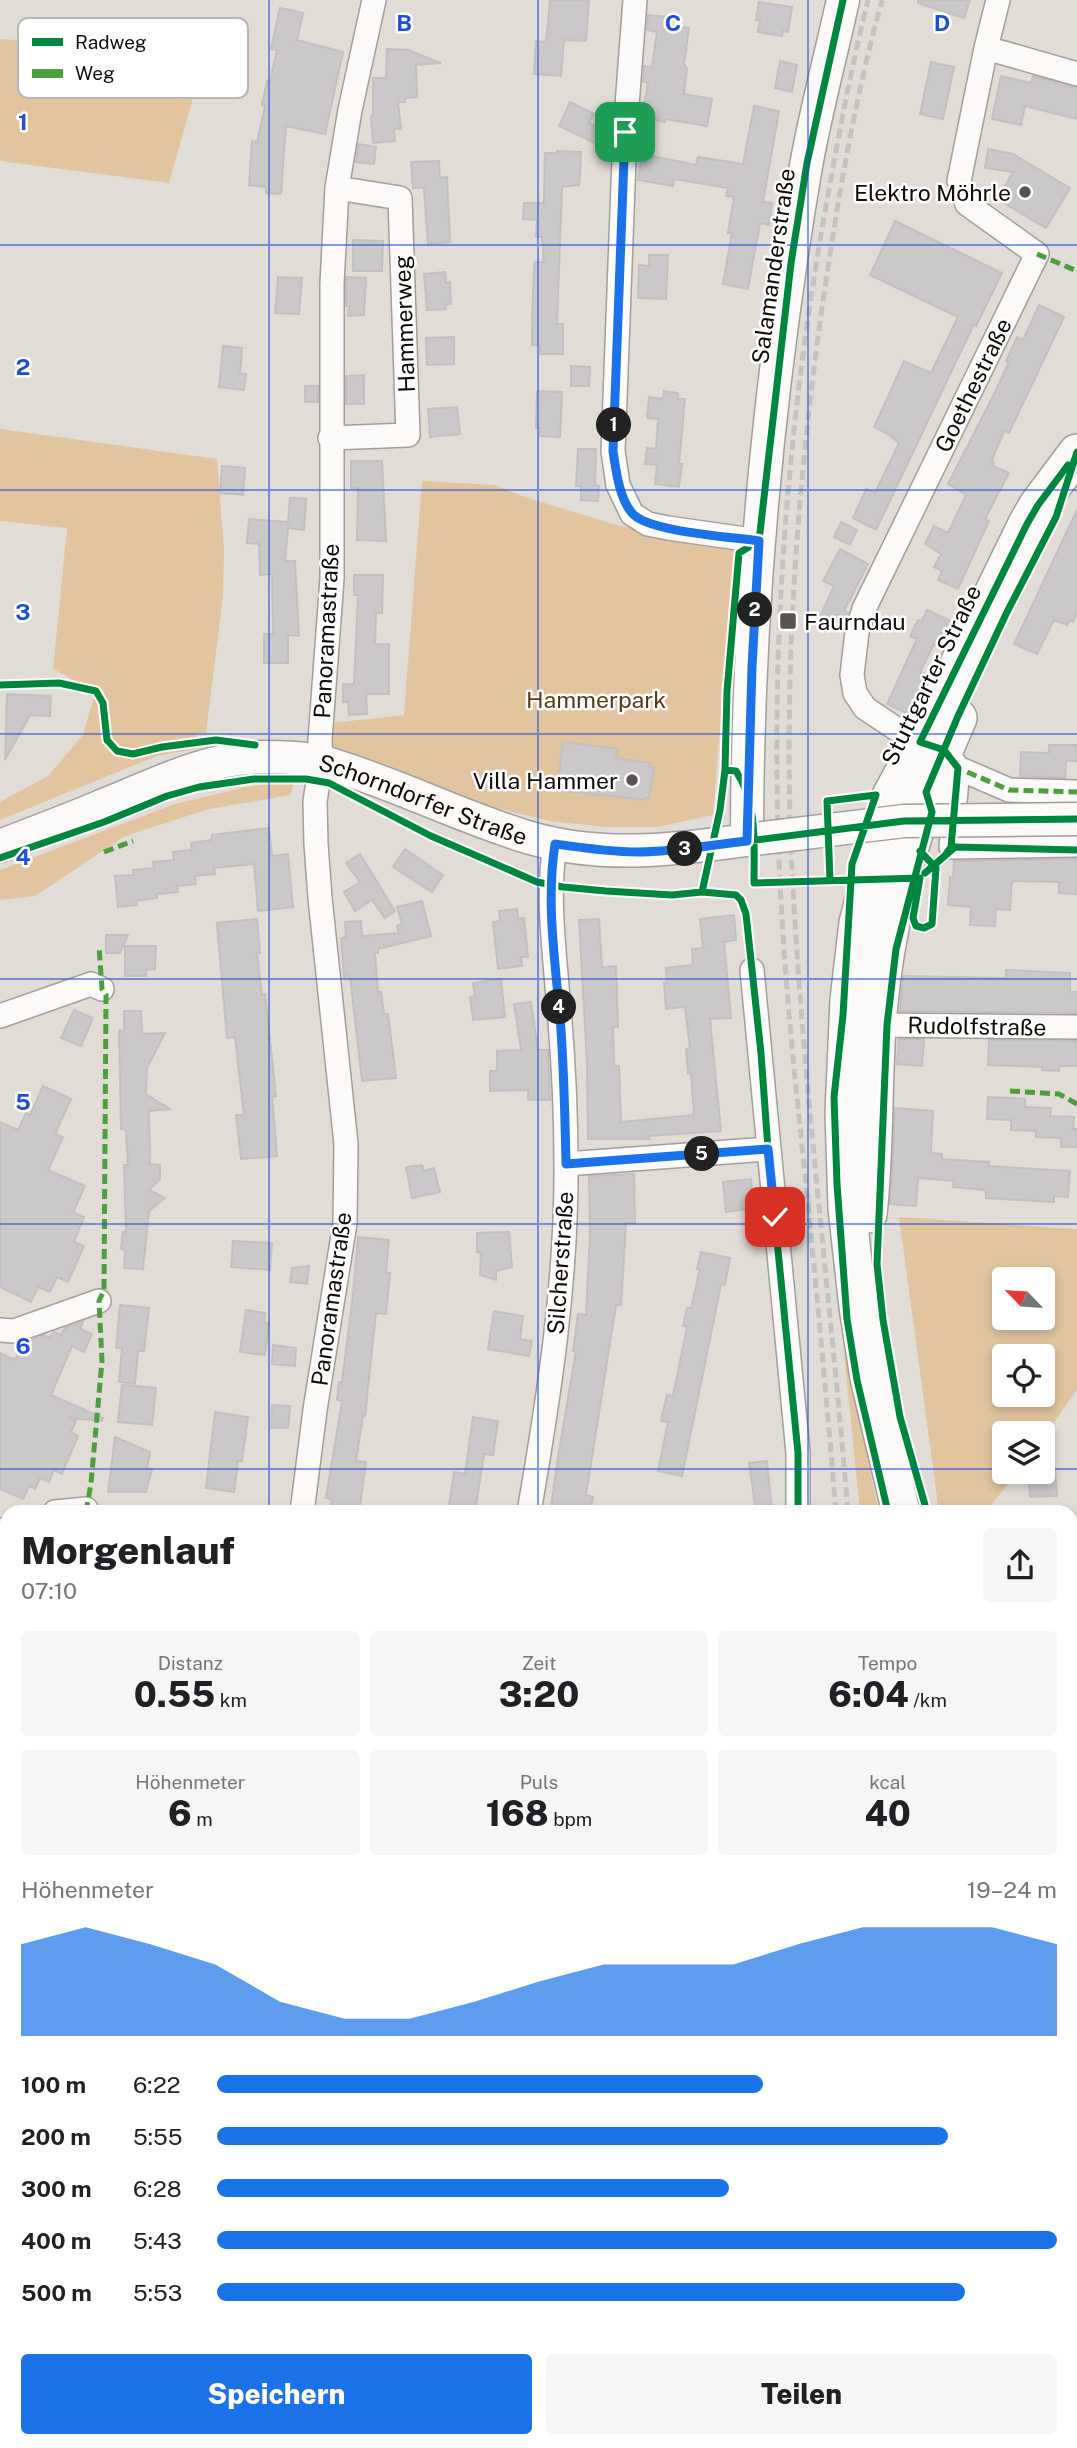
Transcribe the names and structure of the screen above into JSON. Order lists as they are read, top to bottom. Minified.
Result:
{"streets":{"main road":["Stuttgarter Straße"],"street":["Salamanderstraße","Hammerweg","Goethestraße","Panoramastraße","Schorndorfer Straße","Rudolfstraße","Silcherstraße"]},"crossings":[["Salamanderstraße","Schorndorfer Straße"],["Hammerweg","Panoramastraße"],["Goethestraße","Stuttgarter Straße"],["Panoramastraße","Schorndorfer Straße"],["Stuttgarter Straße","Rudolfstraße"],["Schorndorfer Straße","Silcherstraße"]],"parks":["Hammerpark"],"places":{"other":["Elektro Möhrle","Villa Hammer"],"transit":["Faurndau"]},"legend":["Radweg","Weg"],"north":"top left","page":{"pins":["1","2","3","4","5"],"heading":["Morgenlauf","07:10"],"stats":[["Distanz","0.55 km"],["Zeit","3:20"],["Tempo","6:04 /km"],["Höhenmeter","6 m"],["Puls","168 bpm"],["kcal","40"]],"chart":["Höhenmeter","19–24 m"],"list":[{"name":"100 m","note":"6:22"},{"name":"200 m","note":"5:55"},{"name":"300 m","note":"6:28"},{"name":"400 m","note":"5:43"},{"name":"500 m","note":"5:53"}],"buttons":["Speichern","Teilen"]},"grid":{"columns":["B","C","D"],"rows":["1","2","3","4","5","6"]}}
